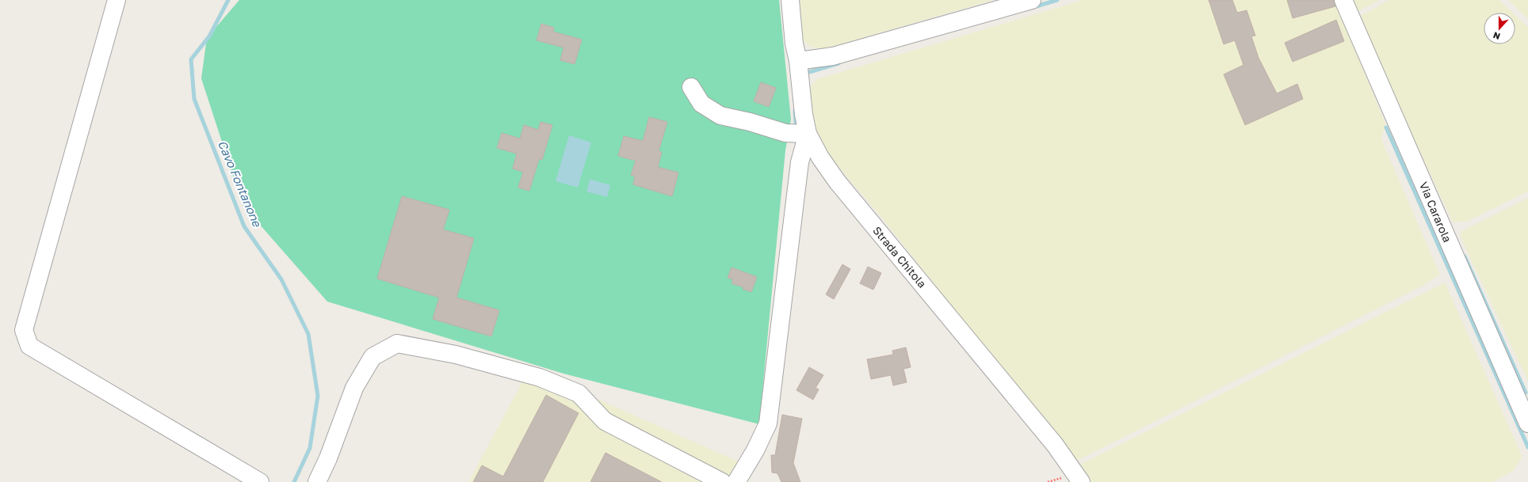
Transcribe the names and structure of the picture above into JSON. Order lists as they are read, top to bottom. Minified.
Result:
{"streets":{"street":["Via Cararola","Strada Chitola"]},"water":["Cavo Fontanone"],"north":"bottom"}
